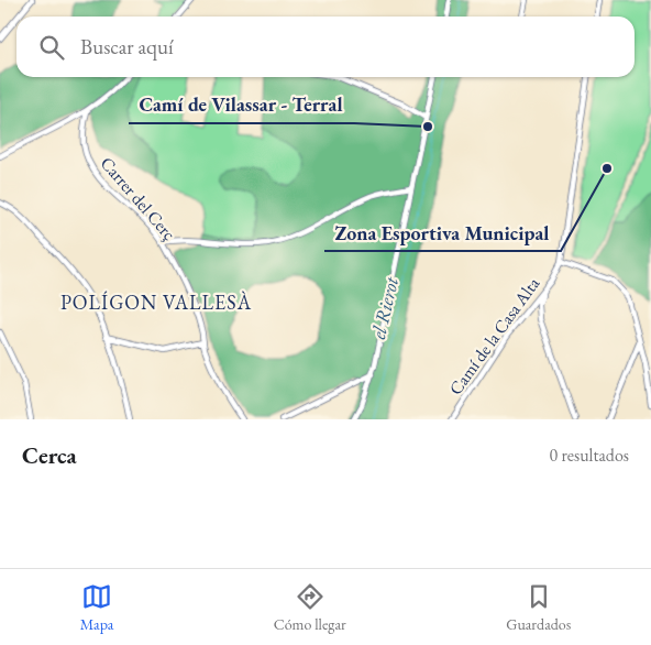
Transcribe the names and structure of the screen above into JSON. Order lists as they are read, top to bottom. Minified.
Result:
{"streets":{"street":["Carrer del Cerç","Camí de la Casa Alta"]},"districts":["POLÍGON VALLESÀ"],"water":["el Rierot"],"places":["Camí de Vilassar - Terral","Zona Esportiva Municipal"],"page":{"search":"Buscar aquí","heading":["Cerca","0 resultados"],"nav":["Mapa","Cómo llegar","Guardados"]}}
